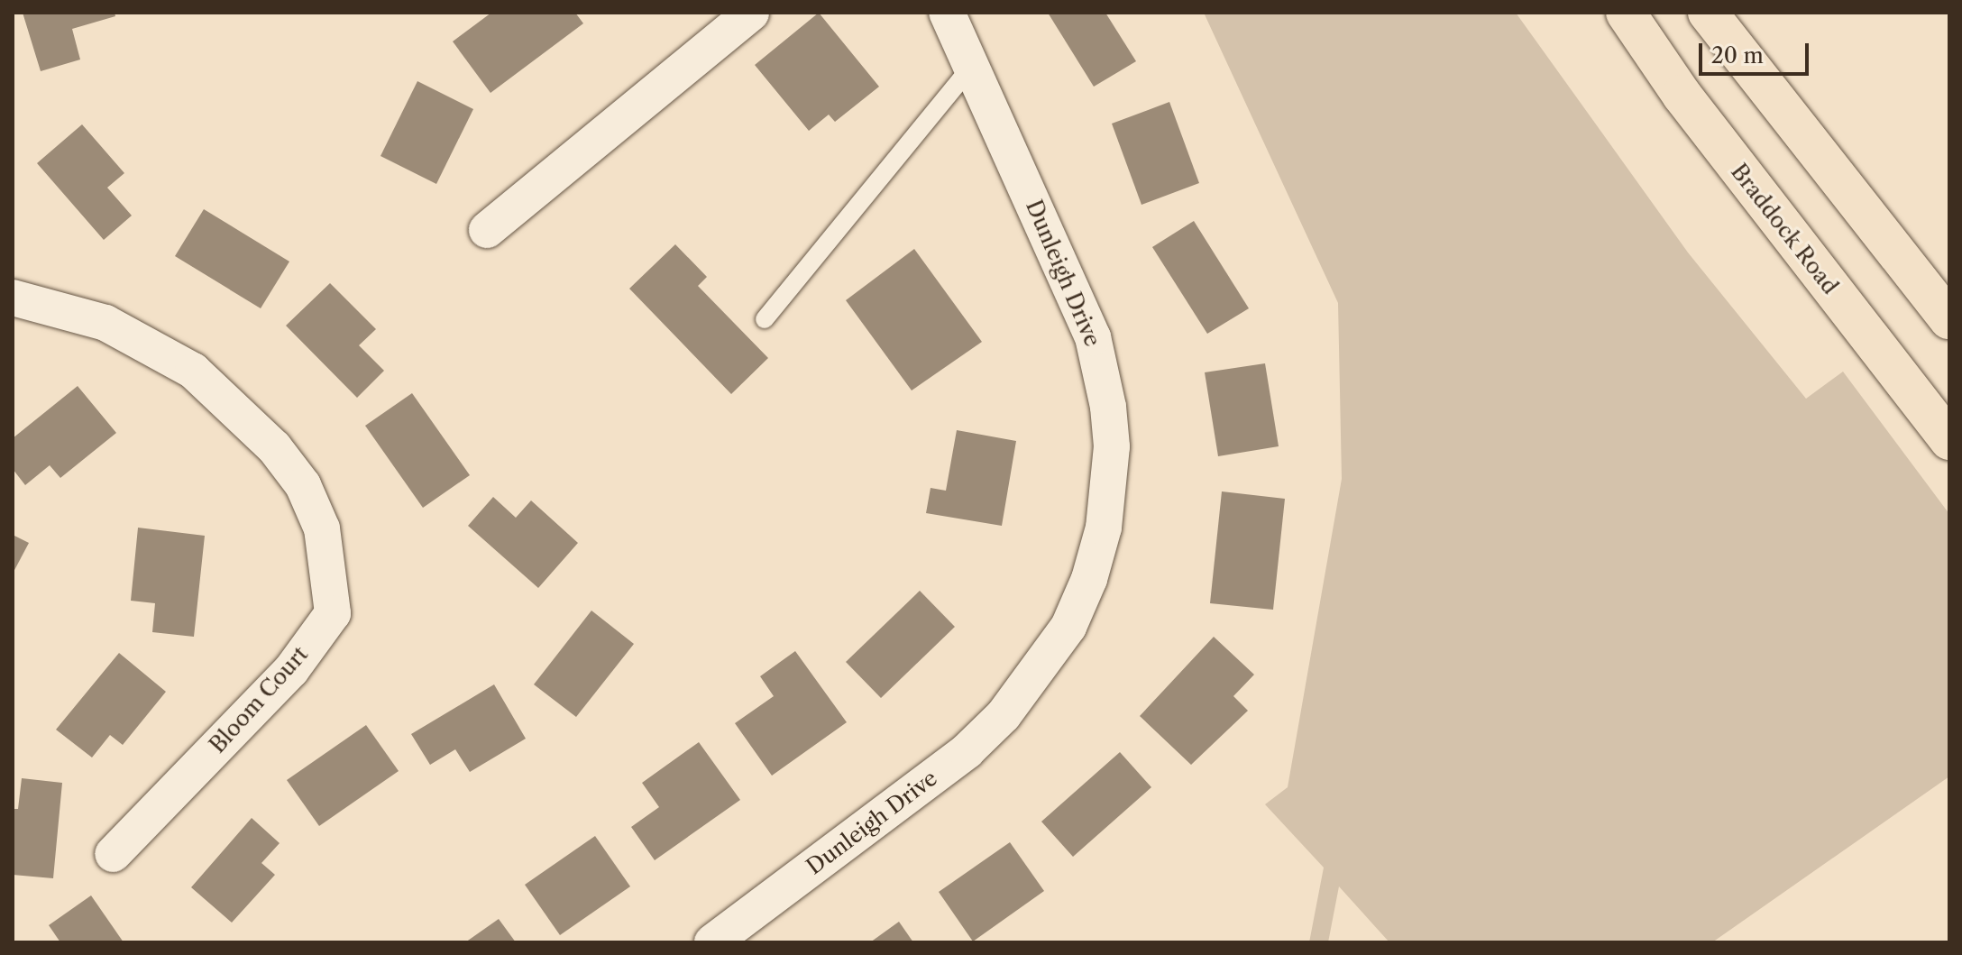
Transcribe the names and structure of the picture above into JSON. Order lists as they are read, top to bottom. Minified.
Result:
{"streets":{"main road":["Braddock Road"],"street":["Dunleigh Drive","Bloom Court"]},"scale_bar":"20 m"}
